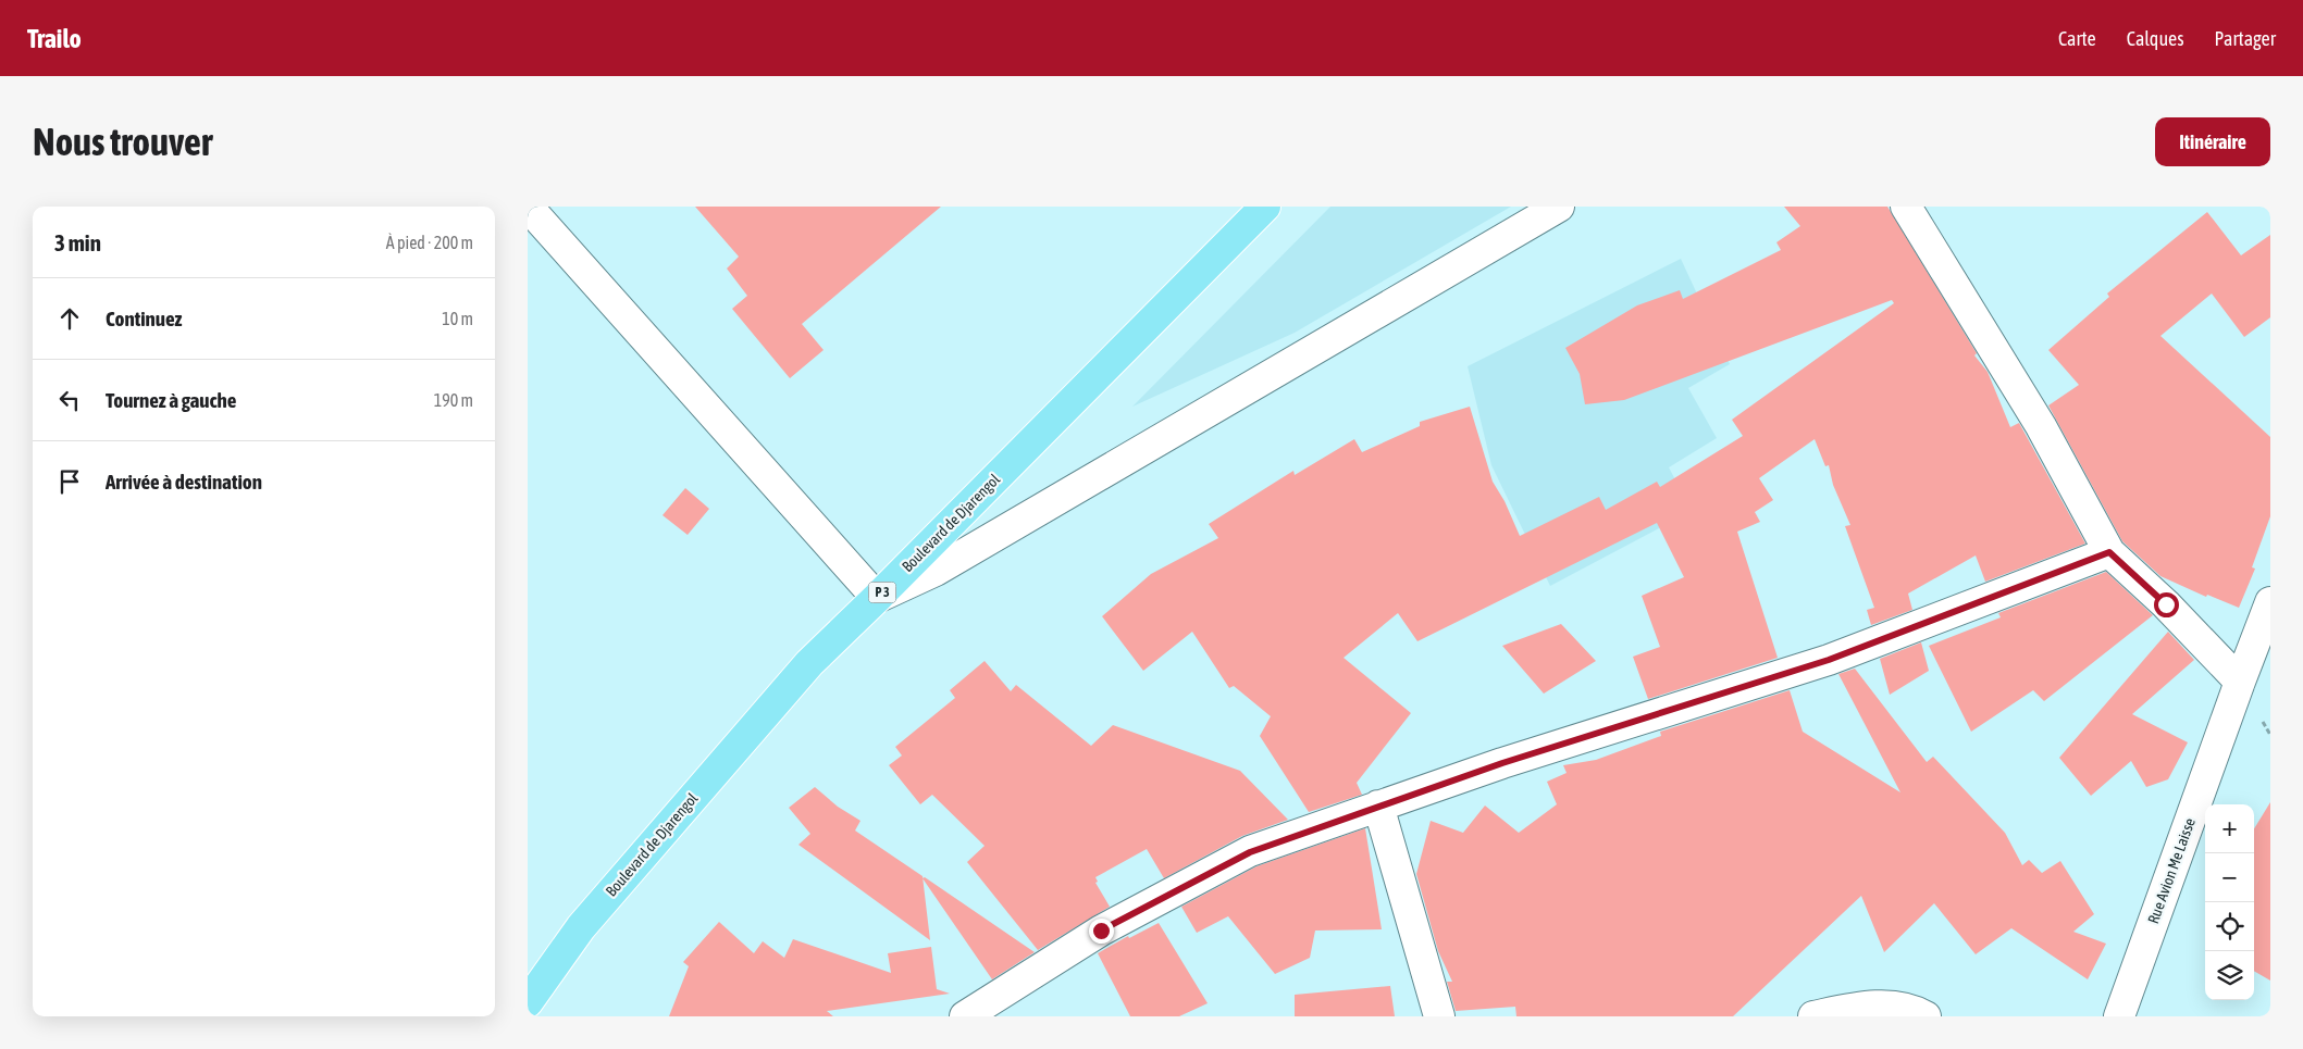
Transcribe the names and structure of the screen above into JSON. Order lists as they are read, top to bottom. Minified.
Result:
{"streets":{"main road":["Boulevard de Djarengol","P 3"],"street":["Rue Avion Me Laisse"]},"page":{"header":"Trailo","nav":["Carte","Calques","Partager"],"buttons":"Itinéraire","title":"Nous trouver","heading":["3 min","À pied · 200 m"],"list":[["Continuez","10 m"],["Tournez à gauche","190 m"],"Arrivée à destination"],"map_buttons":["+","−"]}}
